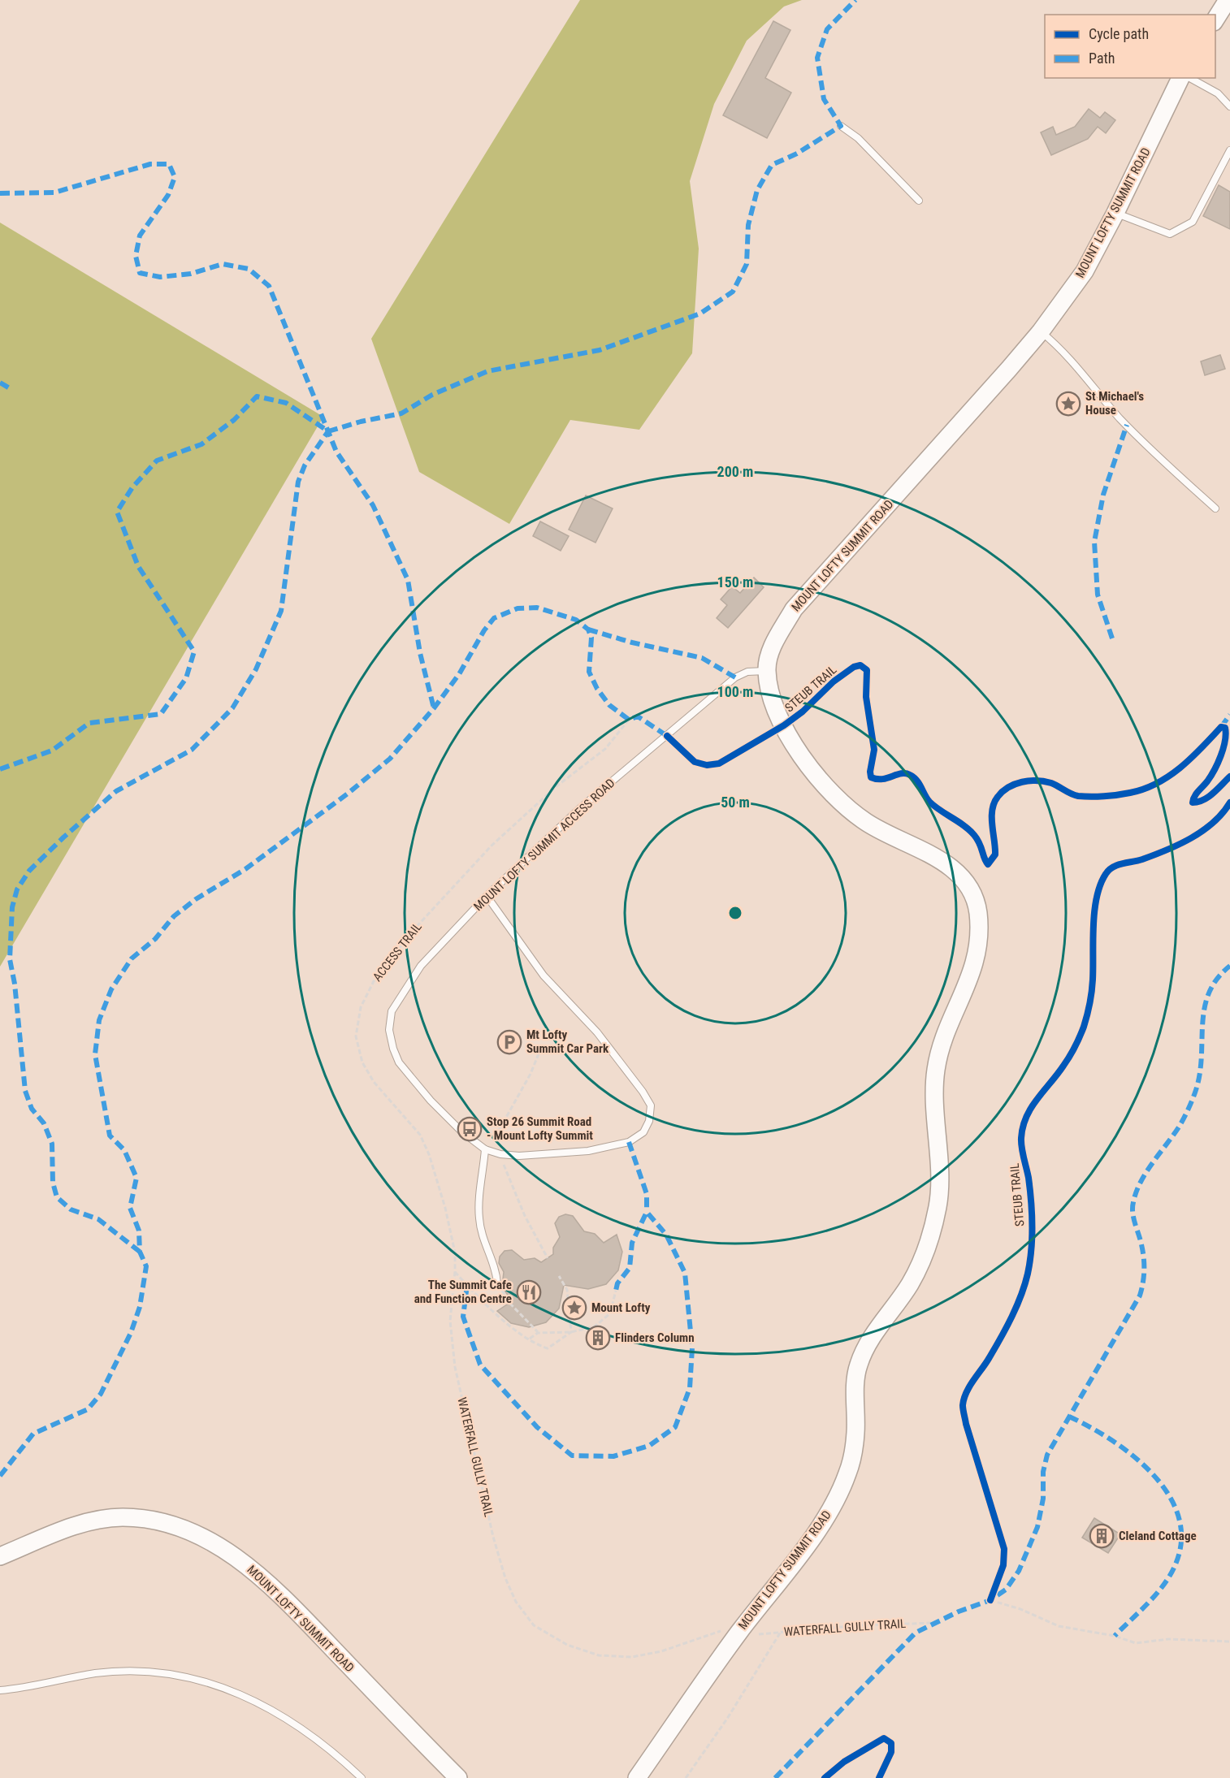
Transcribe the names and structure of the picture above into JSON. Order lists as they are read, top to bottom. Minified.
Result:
{"streets":{"main road":["MOUNT LOFTY SUMMIT ROAD"],"lane":["MOUNT LOFTY SUMMIT ACCESS ROAD"],"path":["ACCESS TRAIL","WATERFALL GULLY TRAIL"],"cycle path":["STEUB TRAIL"]},"crossings":[["MOUNT LOFTY SUMMIT ROAD","MOUNT LOFTY SUMMIT ACCESS ROAD"],["ACCESS TRAIL","WATERFALL GULLY TRAIL"]],"places":{"place":["St Michael's House","Mount Lofty"],"parking":["Mt Lofty Summit Car Park"],"bus stop":["Stop 26 Summit Road - Mount Lofty Summit"],"restaurant":["The Summit Cafe and Function Centre"],"building":["Flinders Column","Cleland Cottage"]},"legend":["Cycle path","Path"],"rings":["200 m","150 m","100 m","50 m"]}
